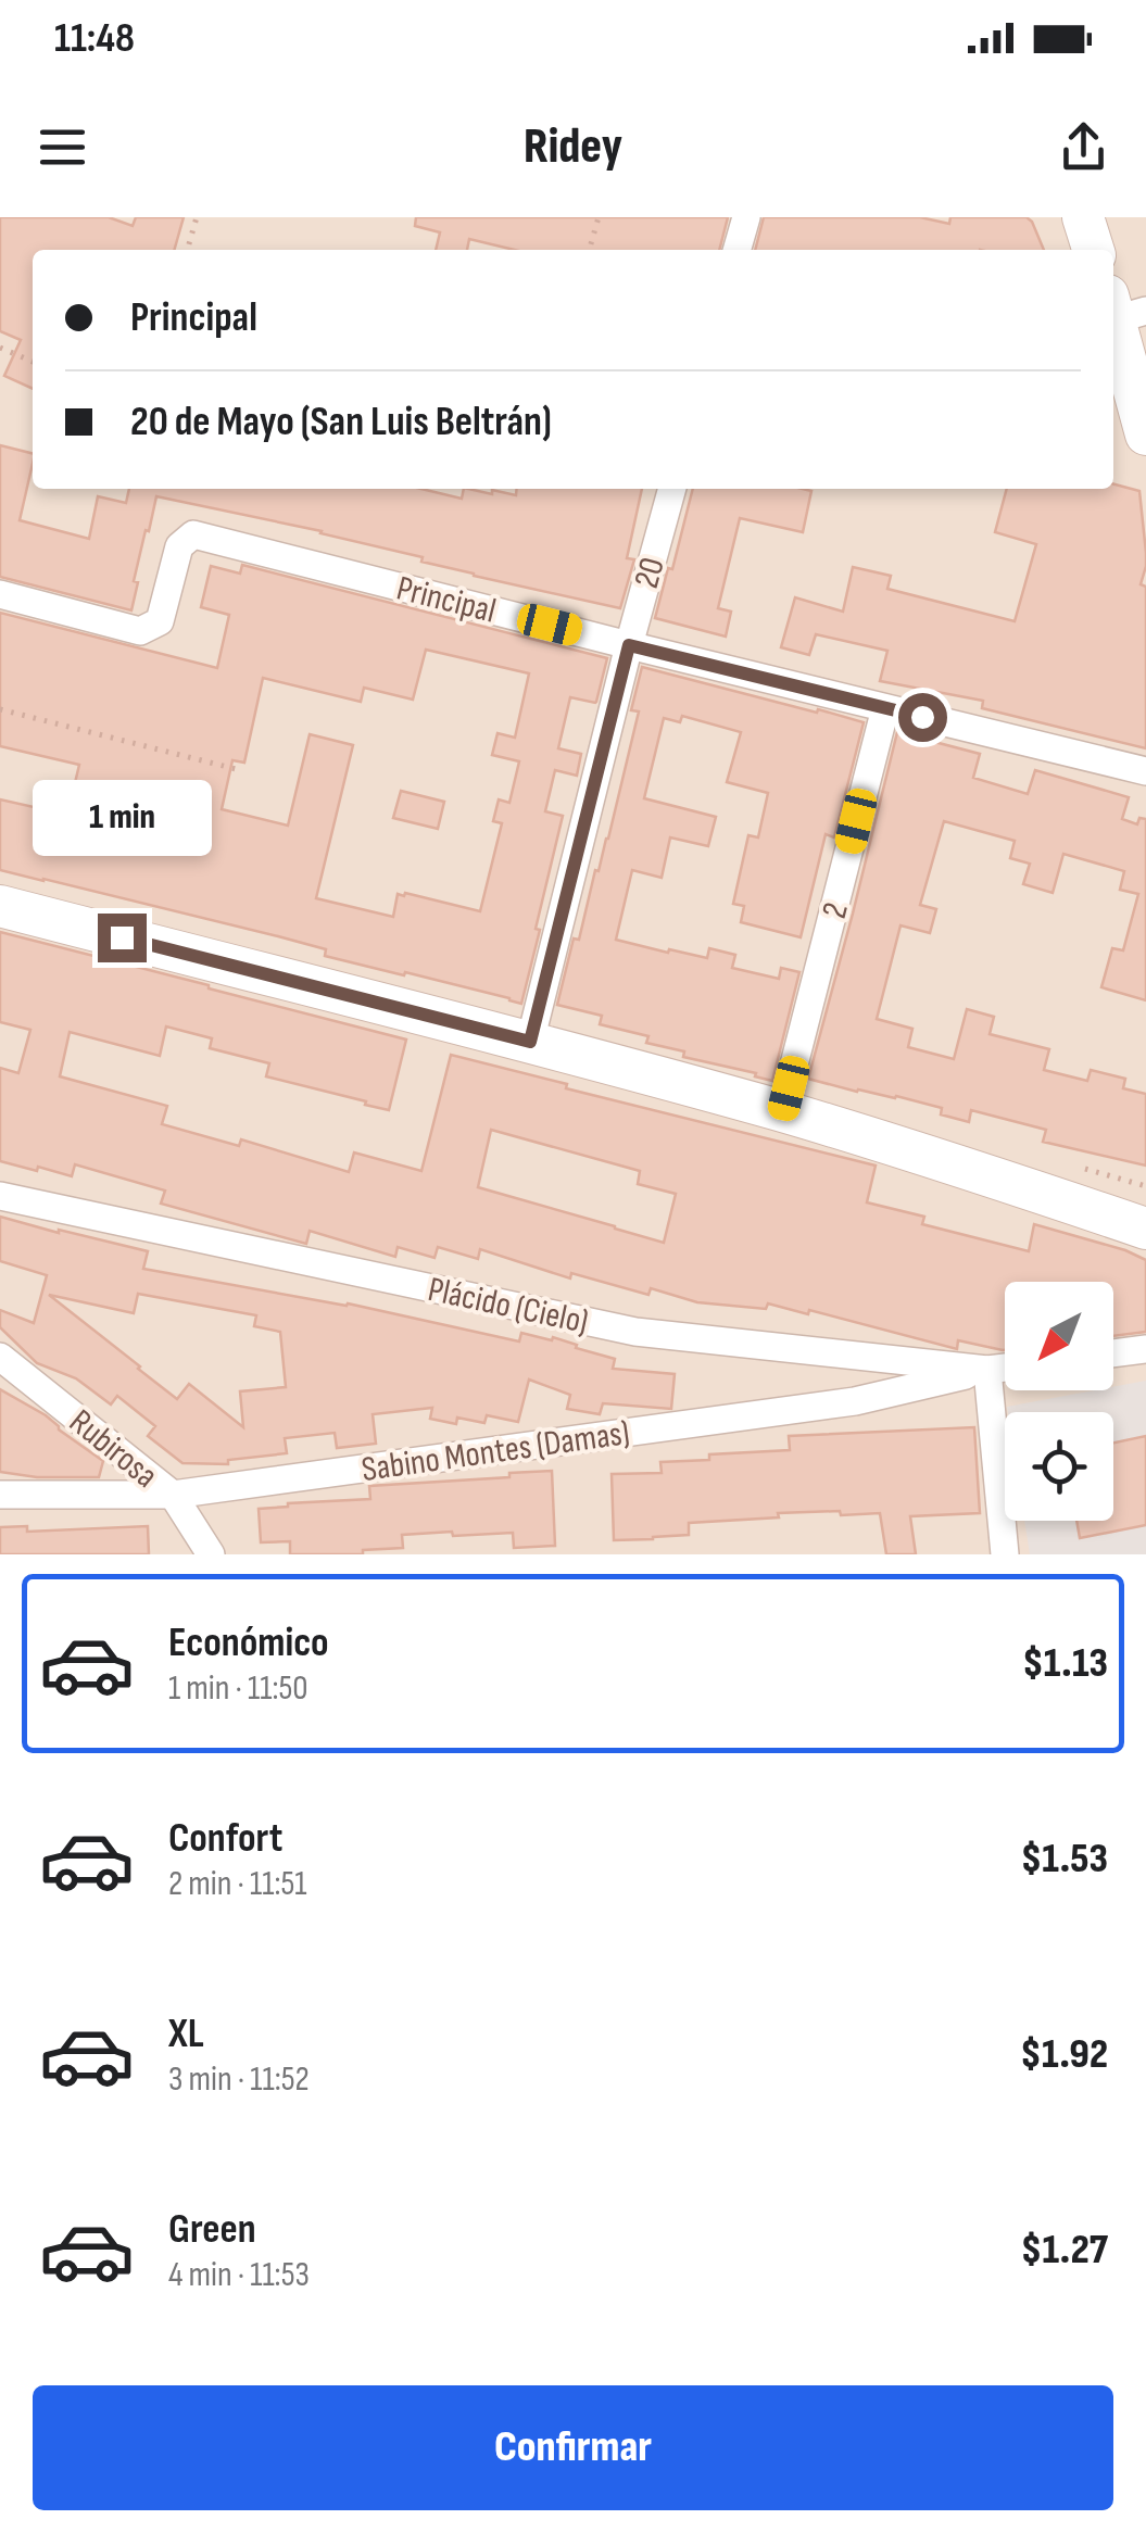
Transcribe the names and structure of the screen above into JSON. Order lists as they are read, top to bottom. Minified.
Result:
{"streets":{"street":["20","Principal","2","Plácido (Cielo)","Rubirosa","Sabino Montes (Damas)"]},"crossings":[["20","Principal"],["Principal","2"],["Plácido (Cielo)","Sabino Montes (Damas)"],["Rubirosa","Sabino Montes (Damas)"]],"north":"bottom left","page":{"status":"11:48","header":"Ridey","banner":["Principal","20 de Mayo (San Luis Beltrán)"],"bubble":"1 min","list":[{"name":"Económico","note":"1 min · 11:50","value":"$1.13"},{"name":"Confort","note":"2 min · 11:51","value":"$1.53"},{"name":"XL","note":"3 min · 11:52","value":"$1.92"},{"name":"Green","note":"4 min · 11:53","value":"$1.27"}],"buttons":"Confirmar"}}
